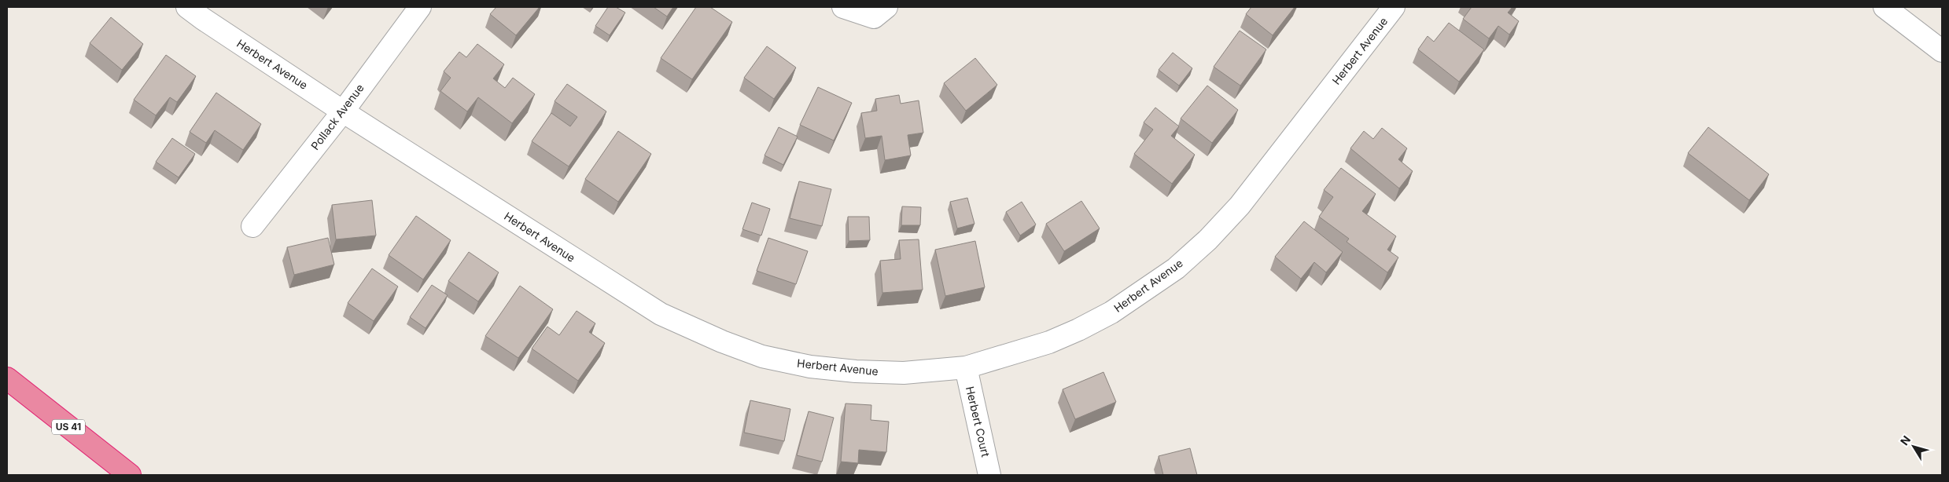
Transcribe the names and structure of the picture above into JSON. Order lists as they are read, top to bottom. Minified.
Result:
{"streets":{"highway":["US 41"],"street":["Herbert Avenue","Pollack Avenue","Herbert Court"]},"crossings":[["Herbert Avenue","Pollack Avenue"],["Herbert Avenue","Herbert Court"]],"north":"top left"}
